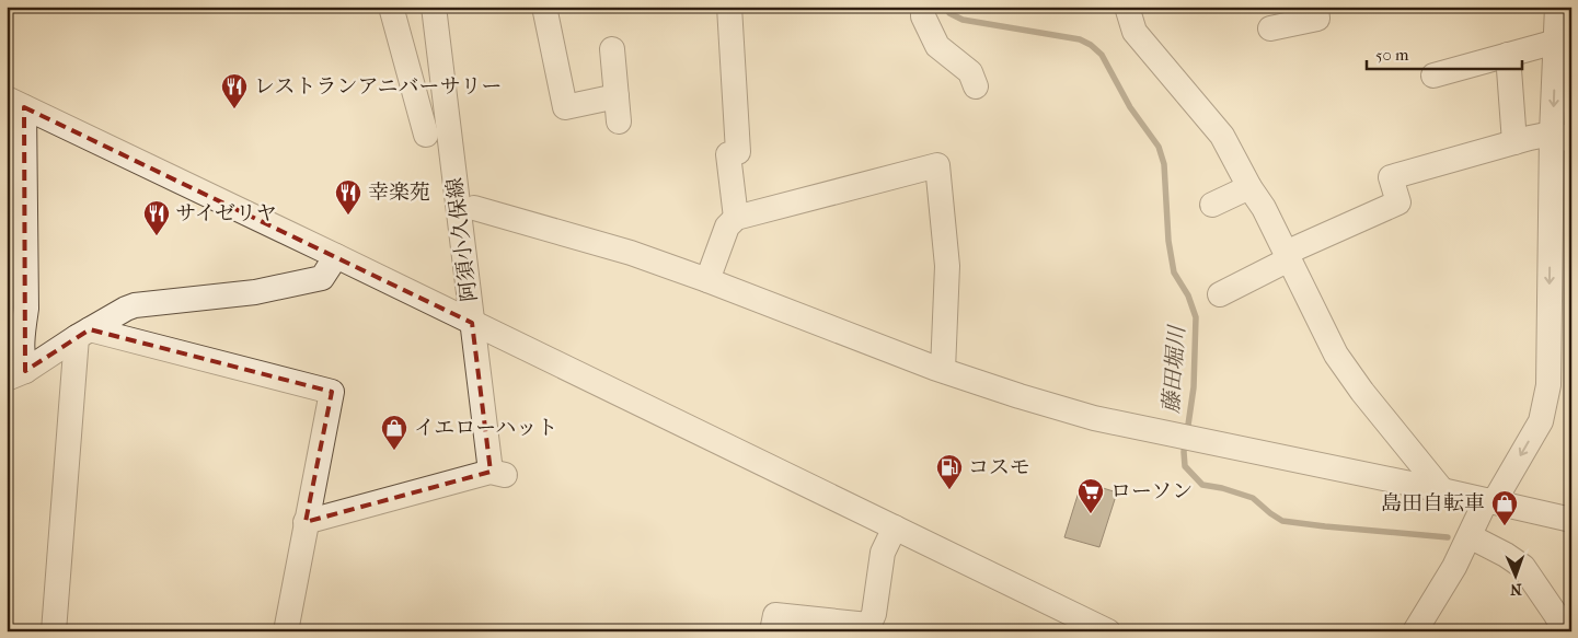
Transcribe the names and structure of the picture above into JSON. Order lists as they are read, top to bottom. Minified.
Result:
{"streets":{"street":["阿須小久保線"]},"water":["藤田堀川"],"places":{"restaurant":["レストランアニバーサリー","幸楽苑","サイゼリヤ"],"shop":["イエローハット","島田自転車"],"fuel station":["コスモ"],"supermarket":["ローソン"]},"scale_bar":"50 m","north":"bottom"}
